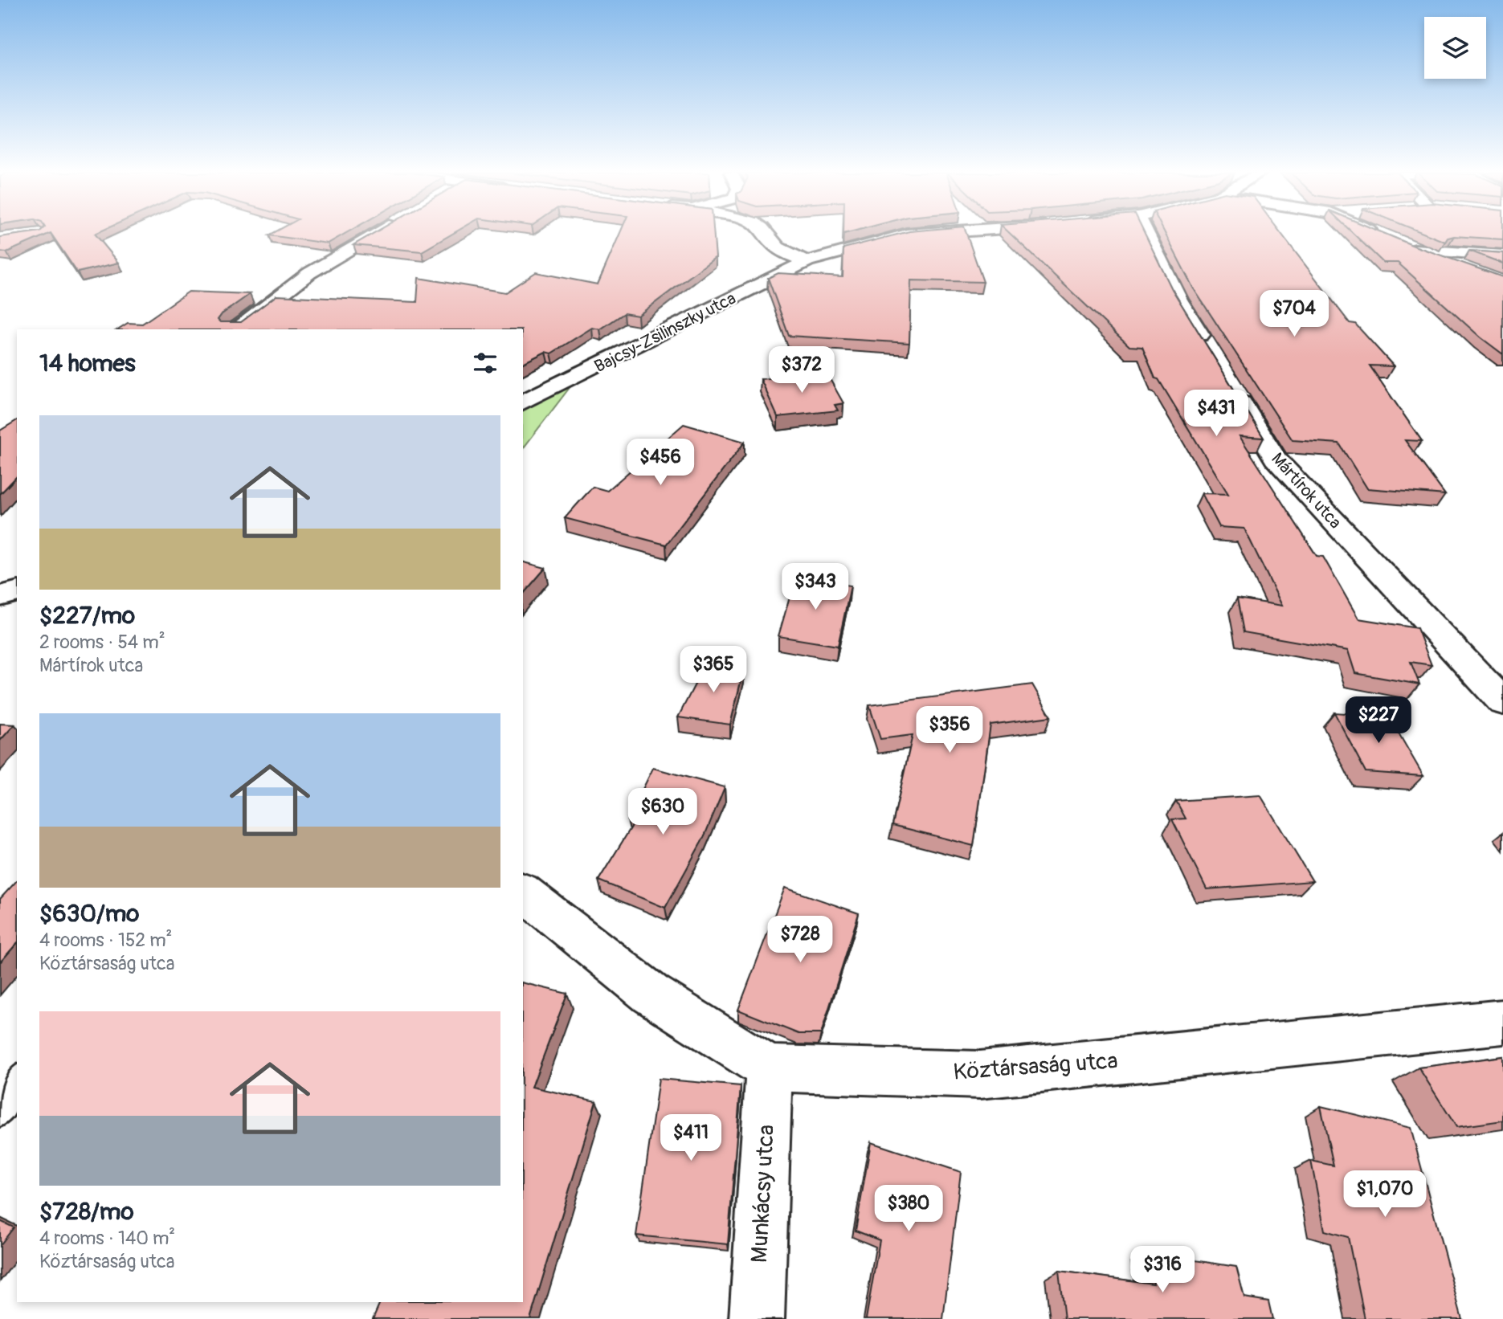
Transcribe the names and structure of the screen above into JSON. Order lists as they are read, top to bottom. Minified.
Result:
{"streets":{"street":["Bajcsy-Zsilinszky utca","Mártírok utca","Köztársaság utca","Munkácsy utca"]},"crossings":[["Köztársaság utca","Munkácsy utca"]],"page":{"price":["$704","$372","$431","$456","$343","$365","$227","$356","$630","$728","$411","$1,070","$380","$316"],"heading":"14 homes","list":[{"name":"$227/mo","note":"2 rooms · 54 m² · Mártírok utca"},{"name":"$630/mo","note":"4 rooms · 152 m² · Köztársaság utca"},{"name":"$728/mo","note":"4 rooms · 140 m² · Köztársaság utca"}]}}
